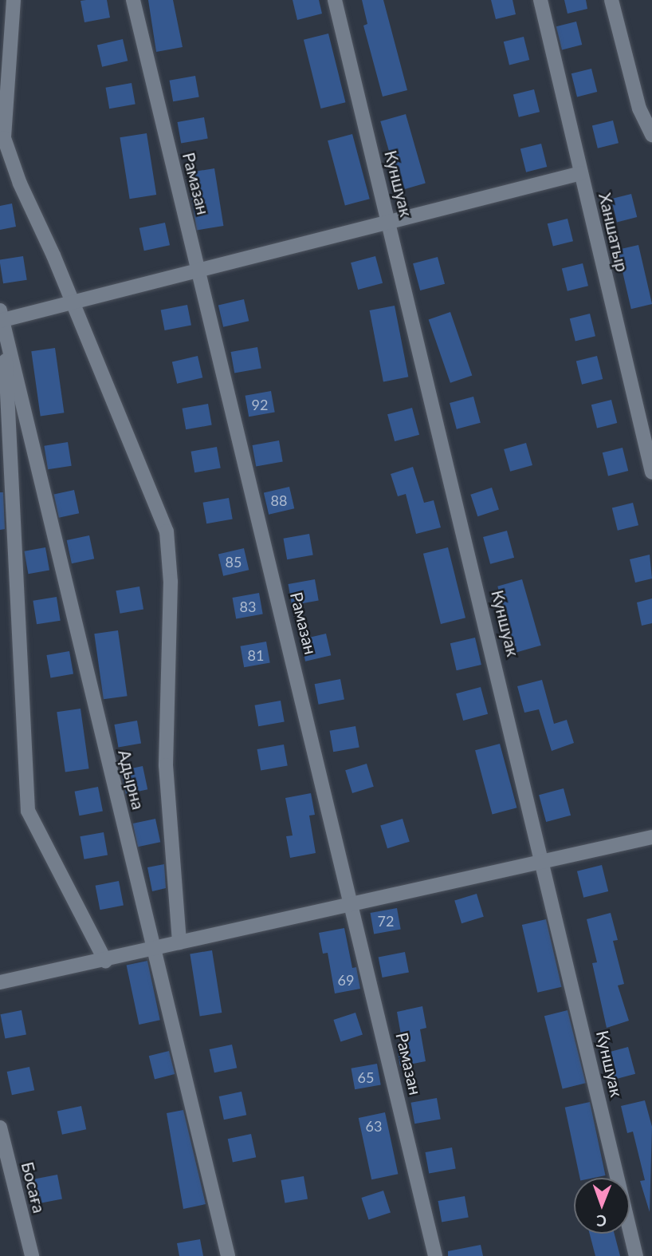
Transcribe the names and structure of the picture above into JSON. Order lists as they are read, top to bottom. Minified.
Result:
{"streets":{"street":["Рамазан","Куншуак","Ханшатыр","Адырна","Босаға"]},"house_numbers":["92","88","85","83","81","72","69","65","63"],"north":"bottom"}
